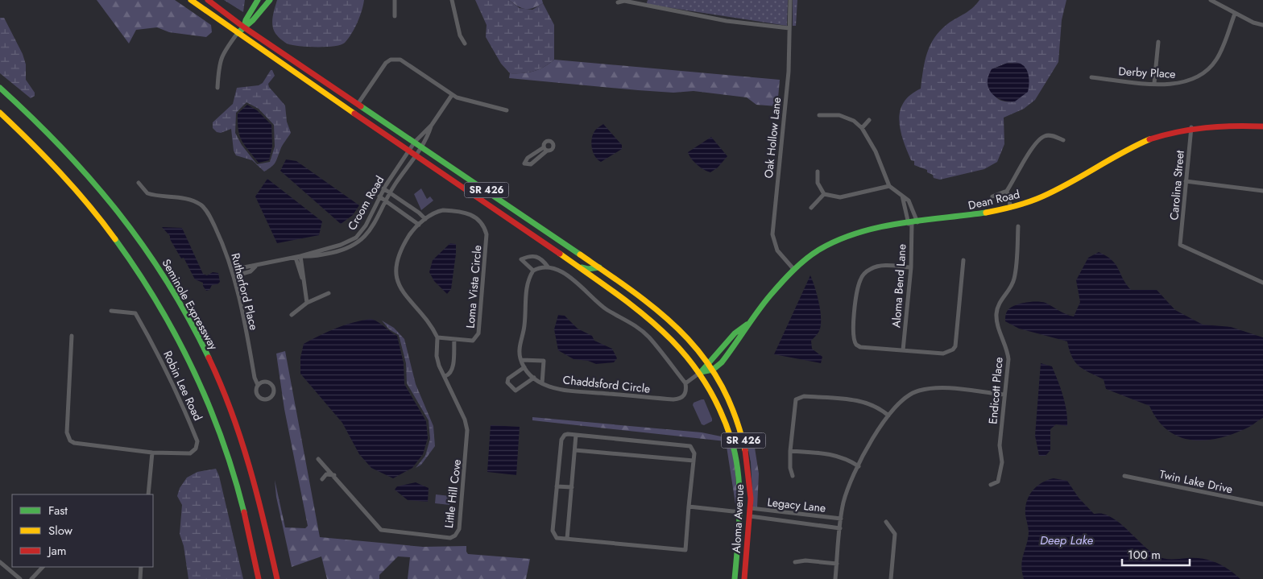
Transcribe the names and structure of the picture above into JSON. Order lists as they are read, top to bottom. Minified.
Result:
{"streets":{"main road":["SR 426","Dean Road","Seminole Expressway","Aloma Avenue"],"street":["Derby Place","Oak Hollow Lane","Carolina Street","Croom Road","Aloma Bend Lane","Loma Vista Circle","Rutherford Place","Chaddsford Circle","Robin Lee Road","Endicott Place","Twin Lake Drive","Little Hill Cove","Legacy Lane"]},"crossings":[["Oak Hollow Lane","Dean Road"],["Carolina Street","Dean Road"],["SR 426","Dean Road"],["SR 426","Croom Road"],["SR 426","Chaddsford Circle"],["SR 426","Aloma Avenue"],["Dean Road","Aloma Bend Lane"],["Dean Road","Chaddsford Circle"],["Dean Road","Aloma Avenue"],["Loma Vista Circle","Little Hill Cove"],["Chaddsford Circle","Aloma Avenue"],["Legacy Lane","Aloma Avenue"]],"water":["Deep Lake"],"legend":["Fast","Slow","Jam"],"scale_bar":"100 m"}
